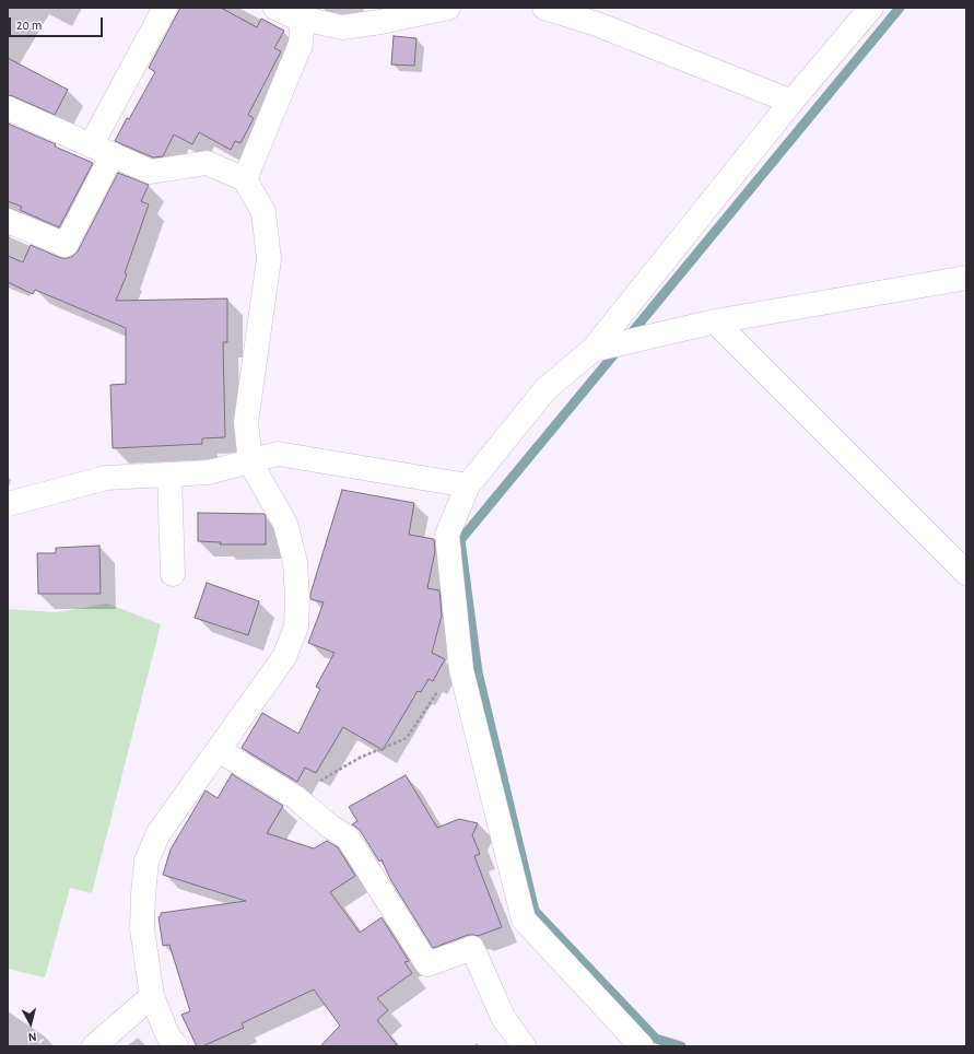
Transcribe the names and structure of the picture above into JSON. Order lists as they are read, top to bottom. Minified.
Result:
{"scale_bar":"20 m","north":"bottom"}
